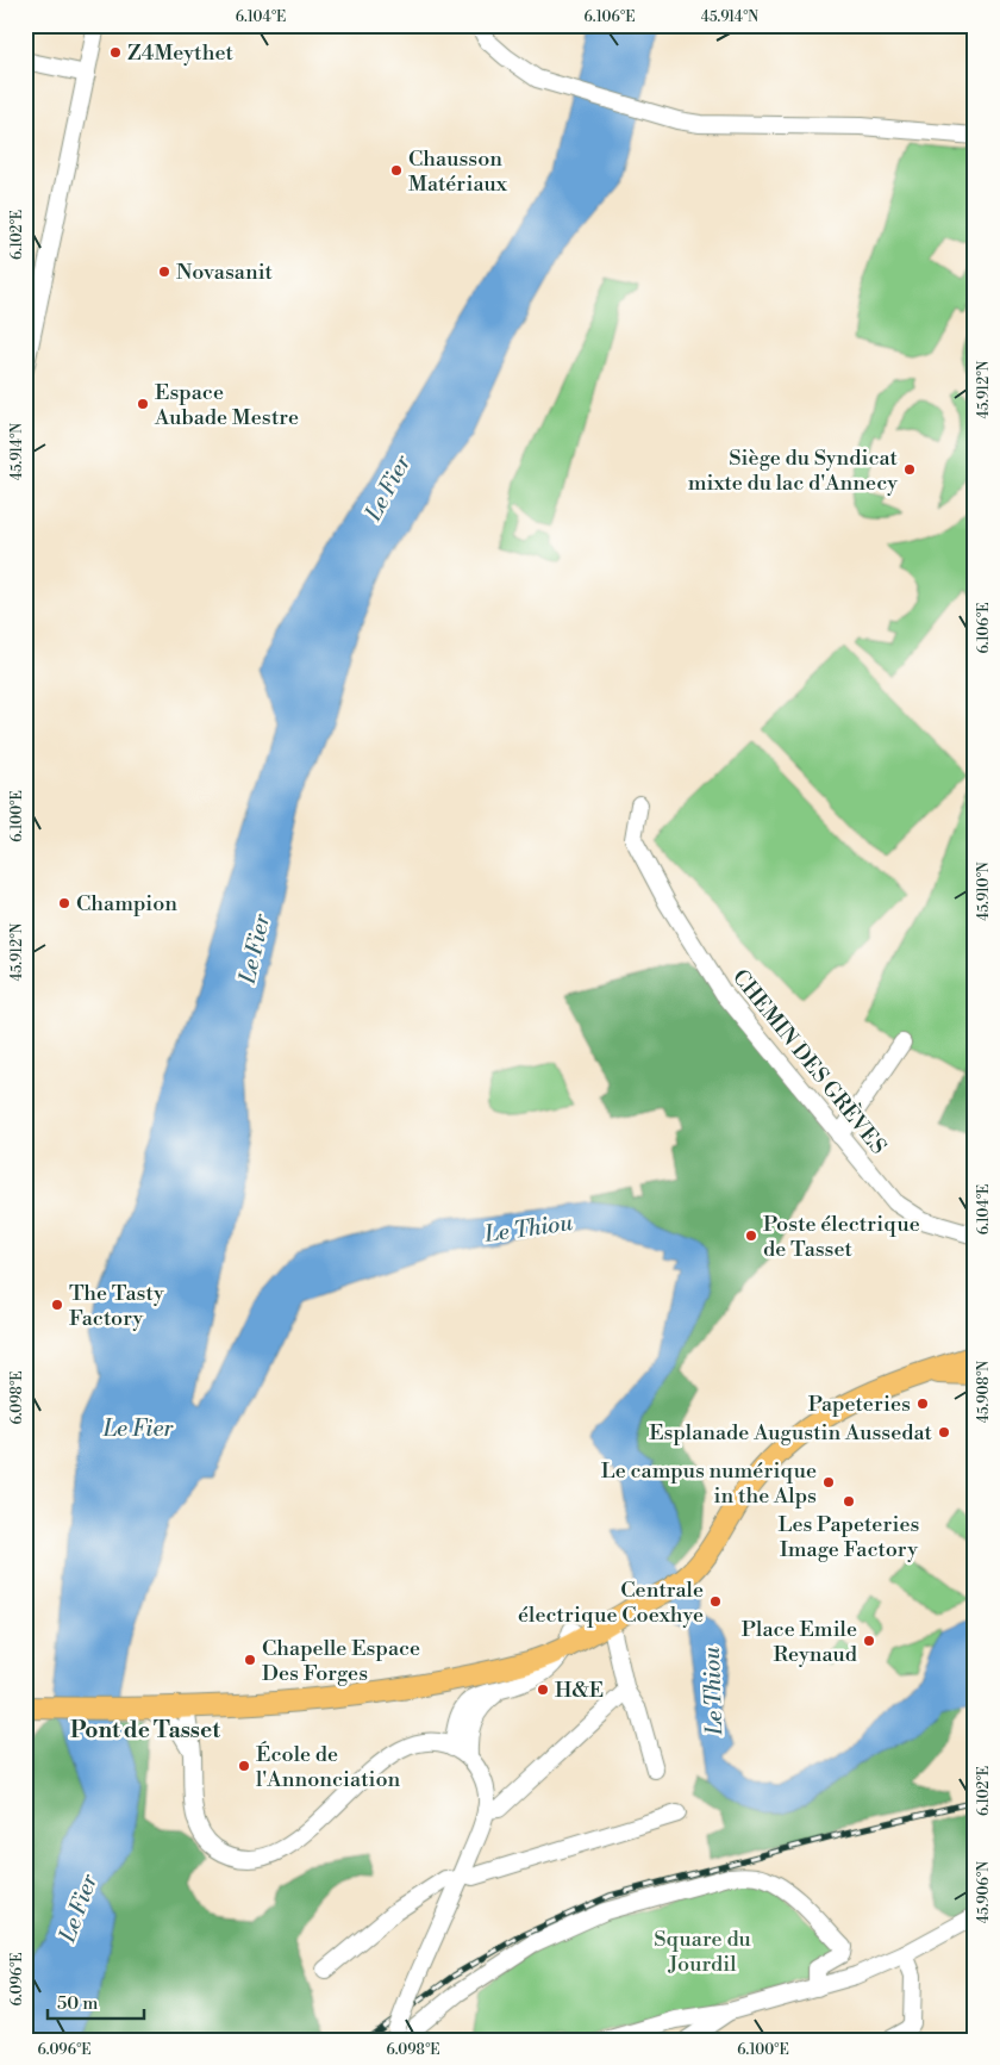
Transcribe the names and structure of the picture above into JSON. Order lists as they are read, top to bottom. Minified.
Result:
{"streets":{"street":["CHEMIN DES GRÈVES"]},"districts":["Pont de Tasset"],"water":["Le Fier","Le Thiou"],"parks":["Square du Jourdil"],"places":["Z4Meythet","Chausson Matériaux","Novasanit","Espace Aubade Mestre","Siège du Syndicat mixte du lac d'Annecy","Champion","Poste électrique de Tasset","The Tasty Factory","Papeteries","Esplanade Augustin Aussedat","Le campus numérique in the Alps","Les Papeteries Image Factory","Centrale électrique Coexhye","Place Emile Reynaud","Chapelle Espace Des Forges","H&E","École de l'Annonciation"],"scale_bar":"50 m","coordinates":["6.104°E","6.106°E","45.914°N","6.102°E","45.912°N","6.100°E","45.910°N","45.908°N","6.098°E","45.906°N","6.096°E"]}
